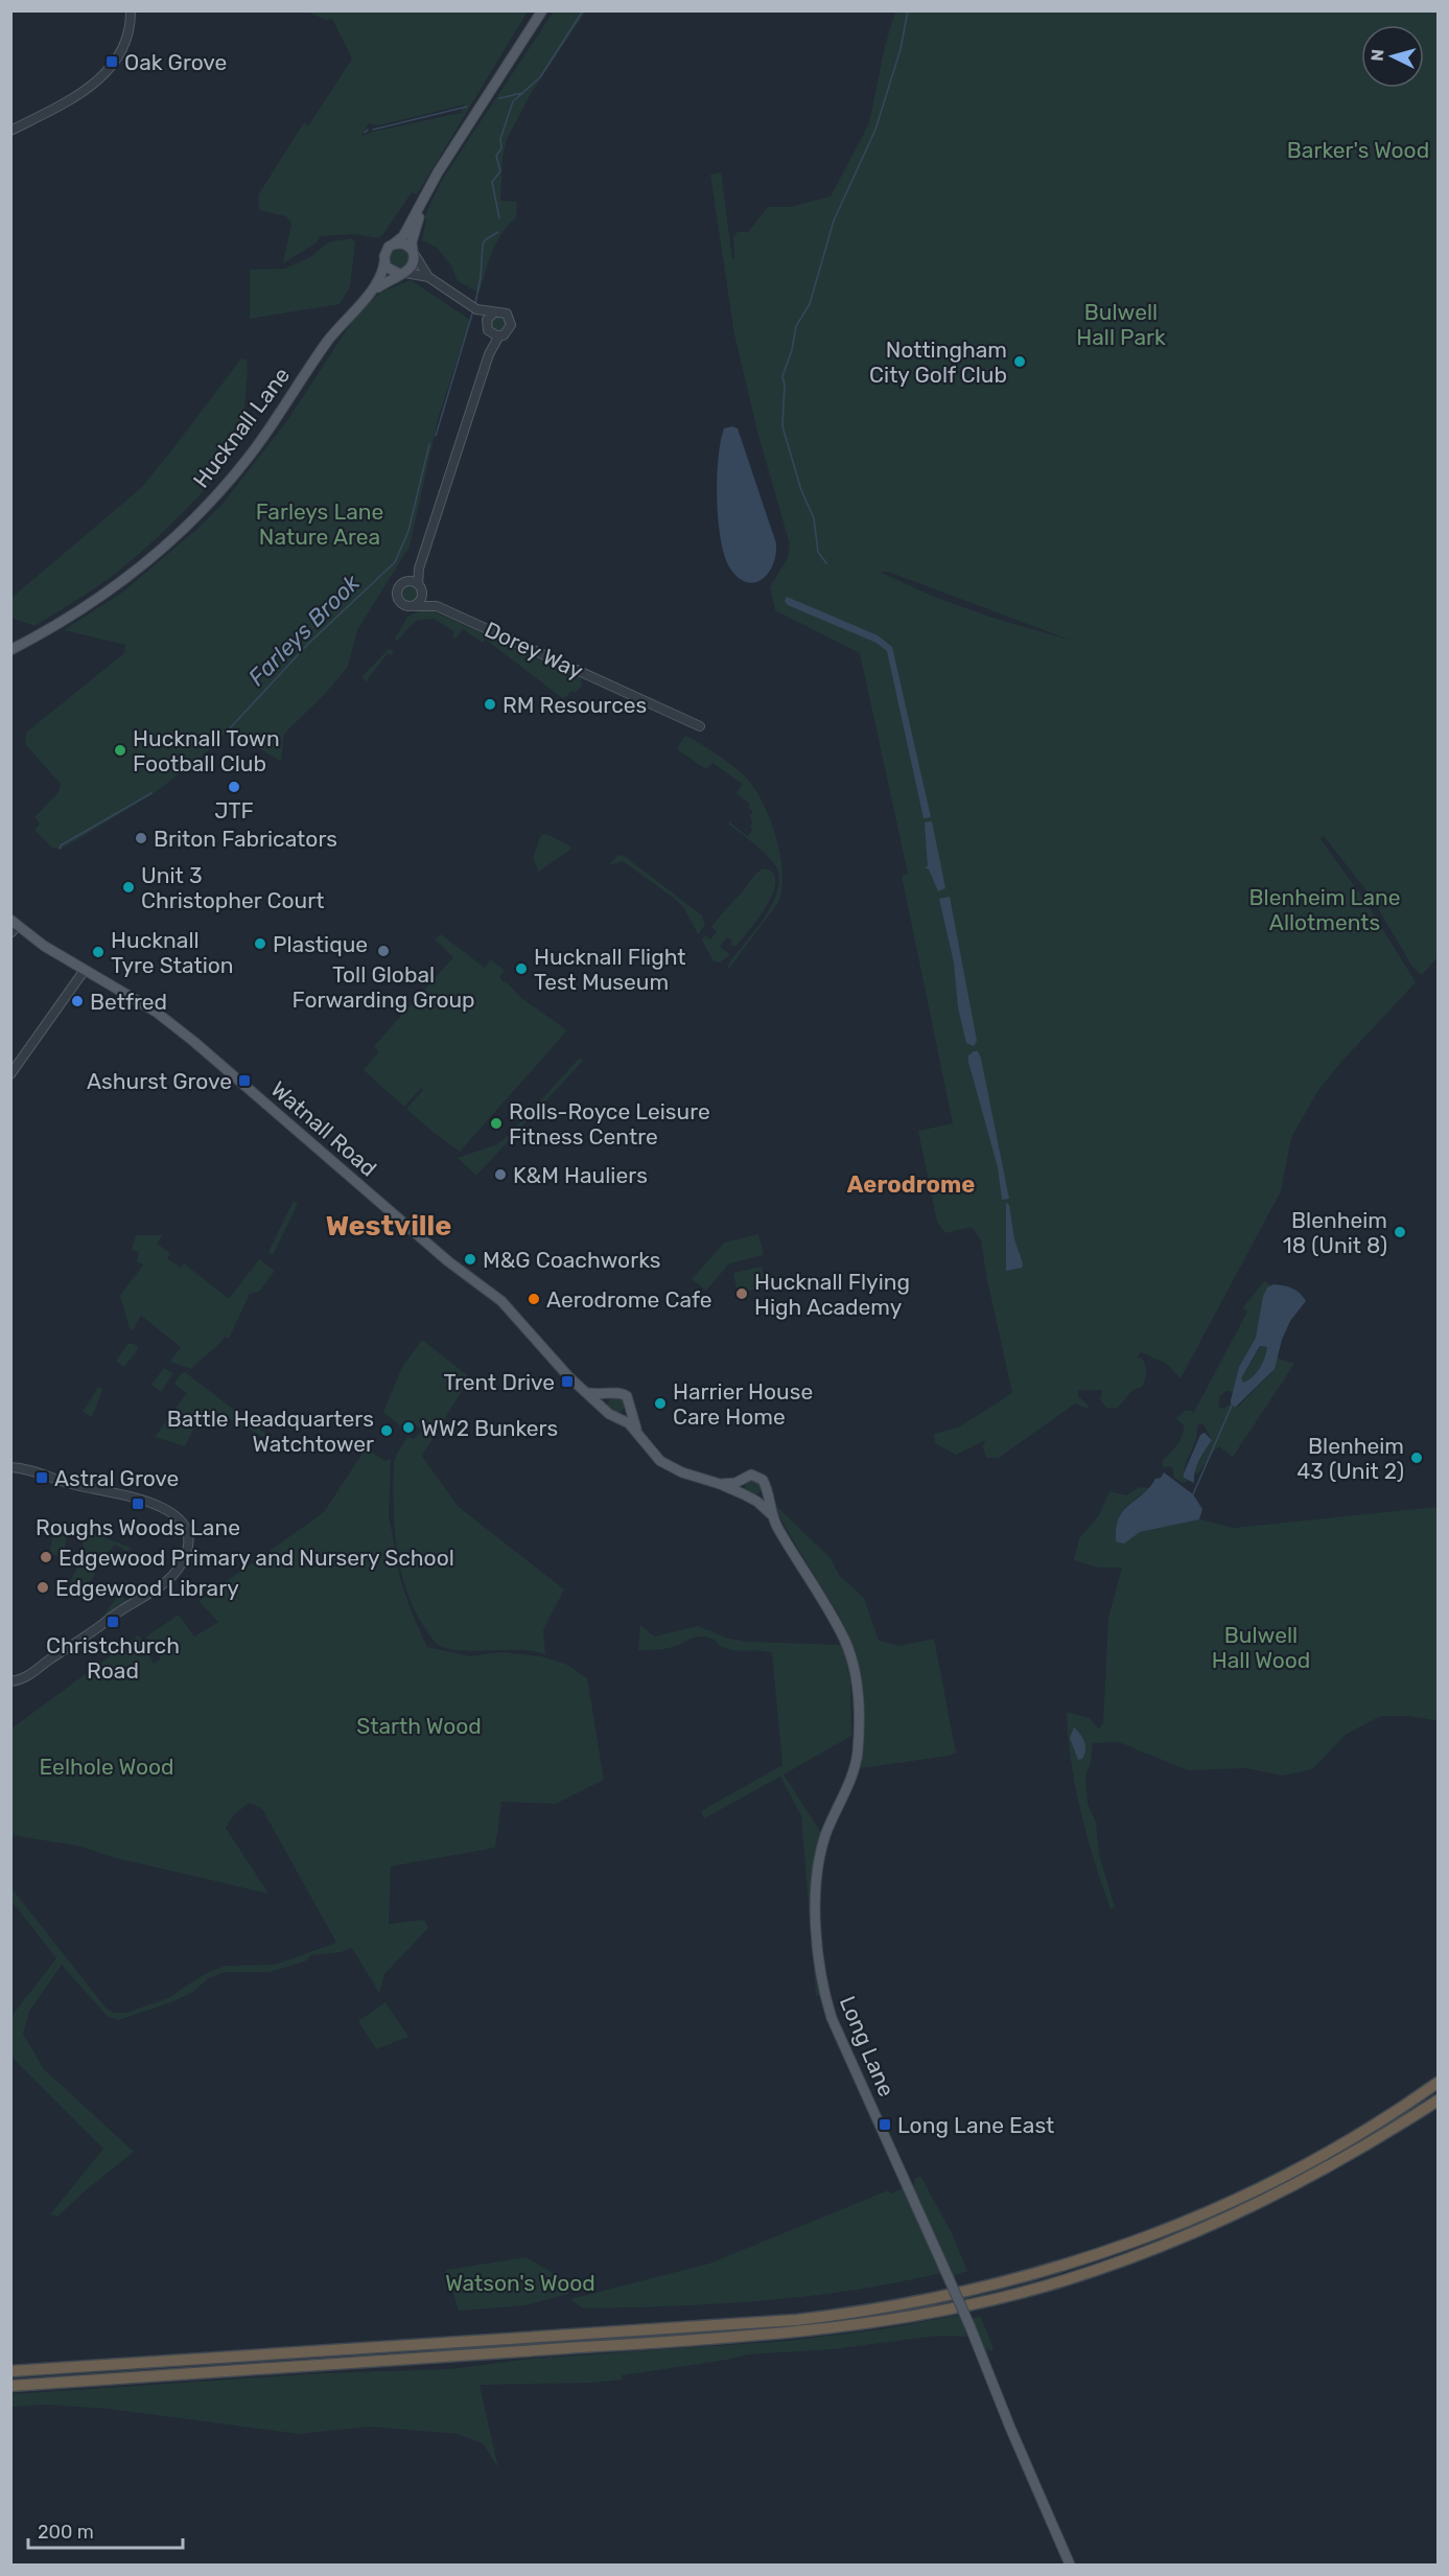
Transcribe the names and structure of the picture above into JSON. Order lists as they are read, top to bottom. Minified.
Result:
{"streets":{"main road":["Hucknall Lane","Watnall Road","Long Lane"],"street":["Dorey Way"]},"crossings":[["Watnall Road","Long Lane"]],"districts":["Aerodrome","Westville"],"water":["Farleys Brook"],"parks":["Barker's Wood","Bulwell Hall Park","Farleys Lane Nature Area","Blenheim Lane Allotments","Bulwell Hall Wood","Starth Wood","Eelhole Wood","Watson's Wood"],"places":{"transit":["Oak Grove","Ashurst Grove","Trent Drive","Astral Grove","Roughs Woods Lane","Christchurch Road","Long Lane East"],"other":["Nottingham City Golf Club","RM Resources","Hucknall Town Football Club","JTF","Briton Fabricators","Unit 3 Christopher Court","Plastique","Toll Global Forwarding Group","Hucknall Tyre Station","Hucknall Flight Test Museum","Betfred","Rolls-Royce Leisure Fitness Centre","K&M Hauliers","Blenheim 18 (Unit 8)","M&G Coachworks","Hucknall Flying High Academy","Aerodrome Cafe","Harrier House Care Home","WW2 Bunkers","Battle Headquarters Watchtower","Blenheim 43 (Unit 2)","Edgewood Primary and Nursery School","Edgewood Library"]},"scale_bar":"200 m","north":"left"}
